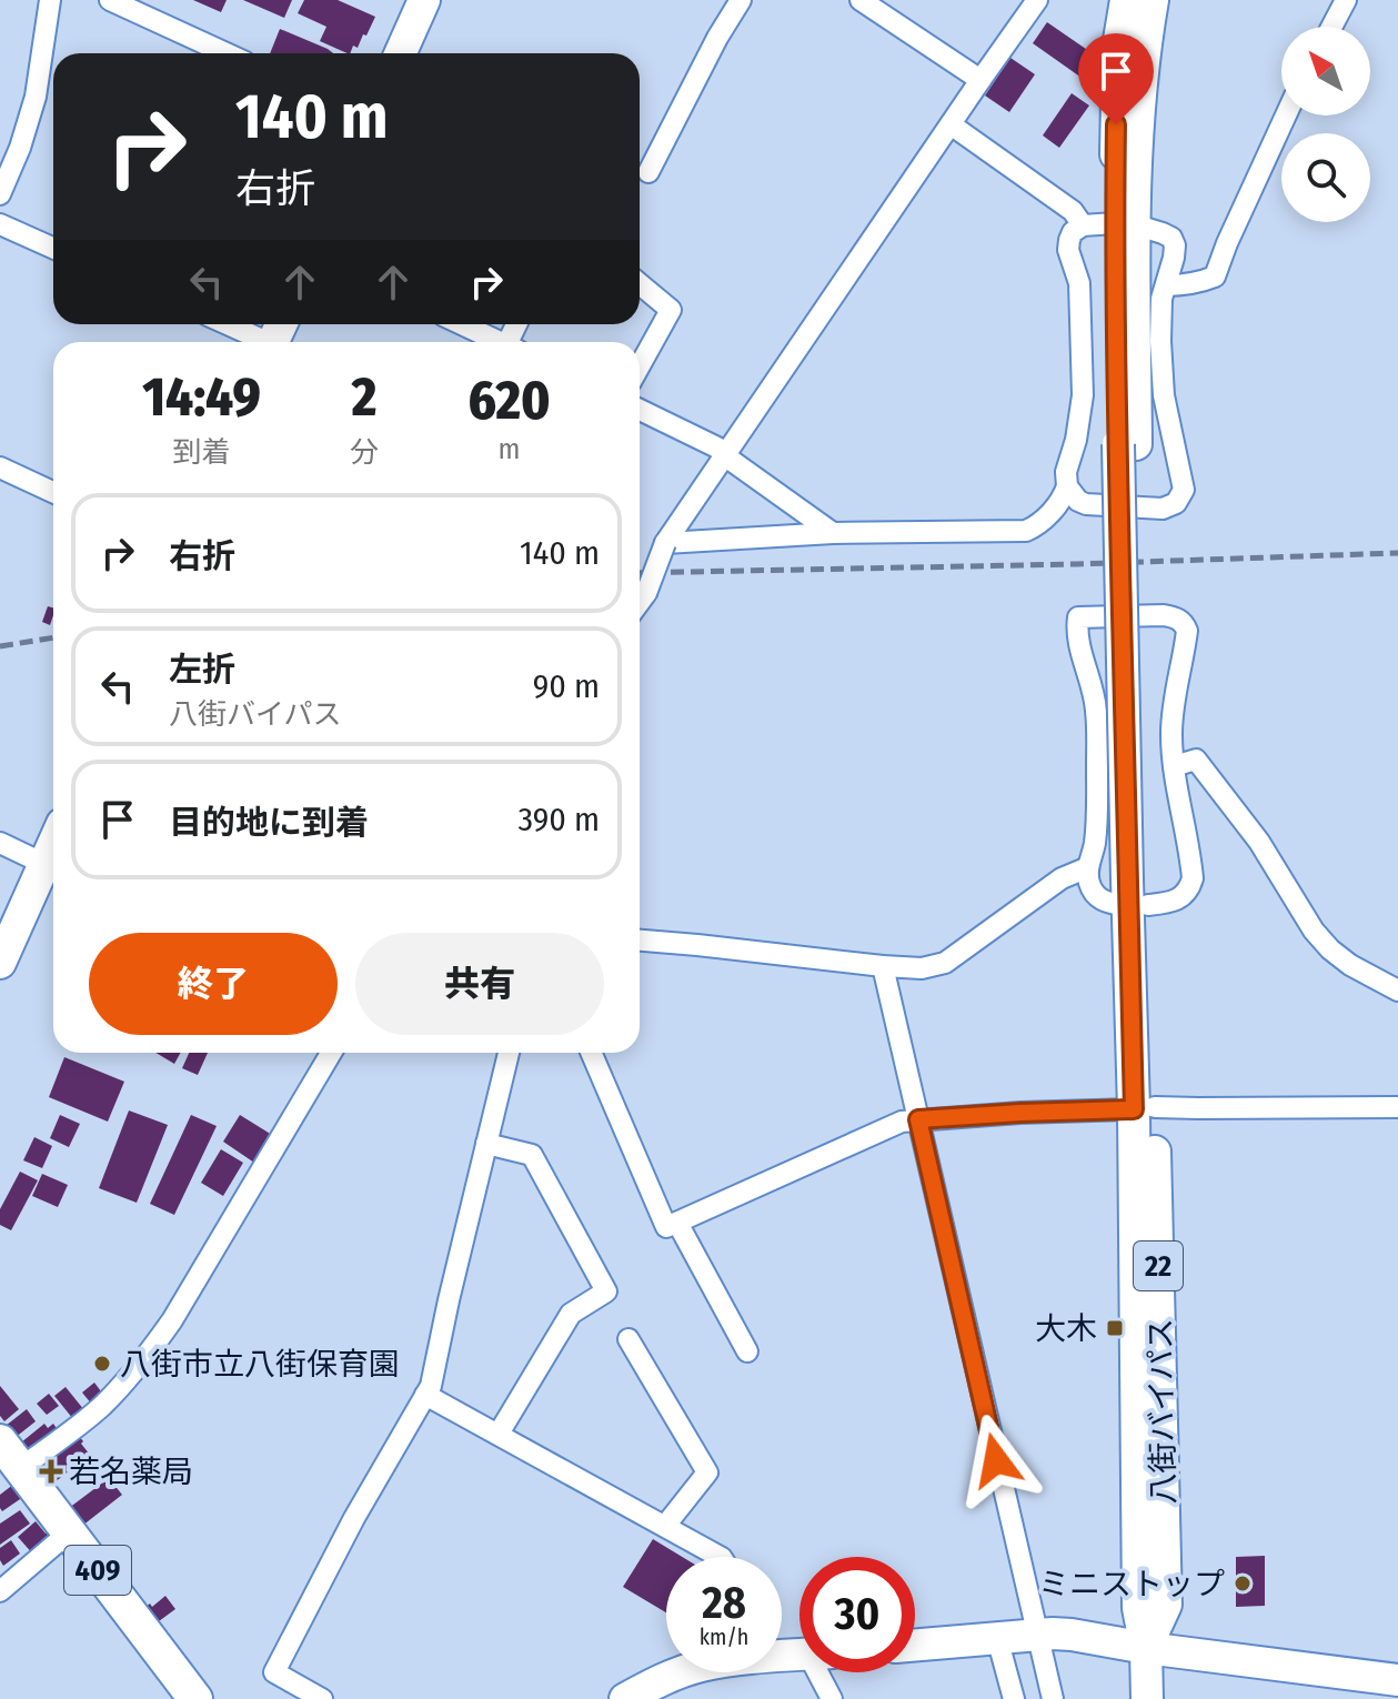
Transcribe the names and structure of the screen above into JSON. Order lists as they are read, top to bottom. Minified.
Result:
{"streets":{"highway":["409"],"main road":["22","八街バイパス"]},"places":{"transit":["大木"],"other":["八街市立八街保育園","ミニストップ"],"health":["若名薬局"]},"north":"top left","page":{"turn":["140 m","右折"],"eta":["14:49","到着","2","分","620","m"],"list":[{"name":"右折","value":"140 m"},{"name":"左折","note":"八街バイパス","value":"90 m"},{"name":"目的地に到着","value":"390 m"}],"buttons":["終了","共有"],"speed":"28 km/h","limit":"30"}}
